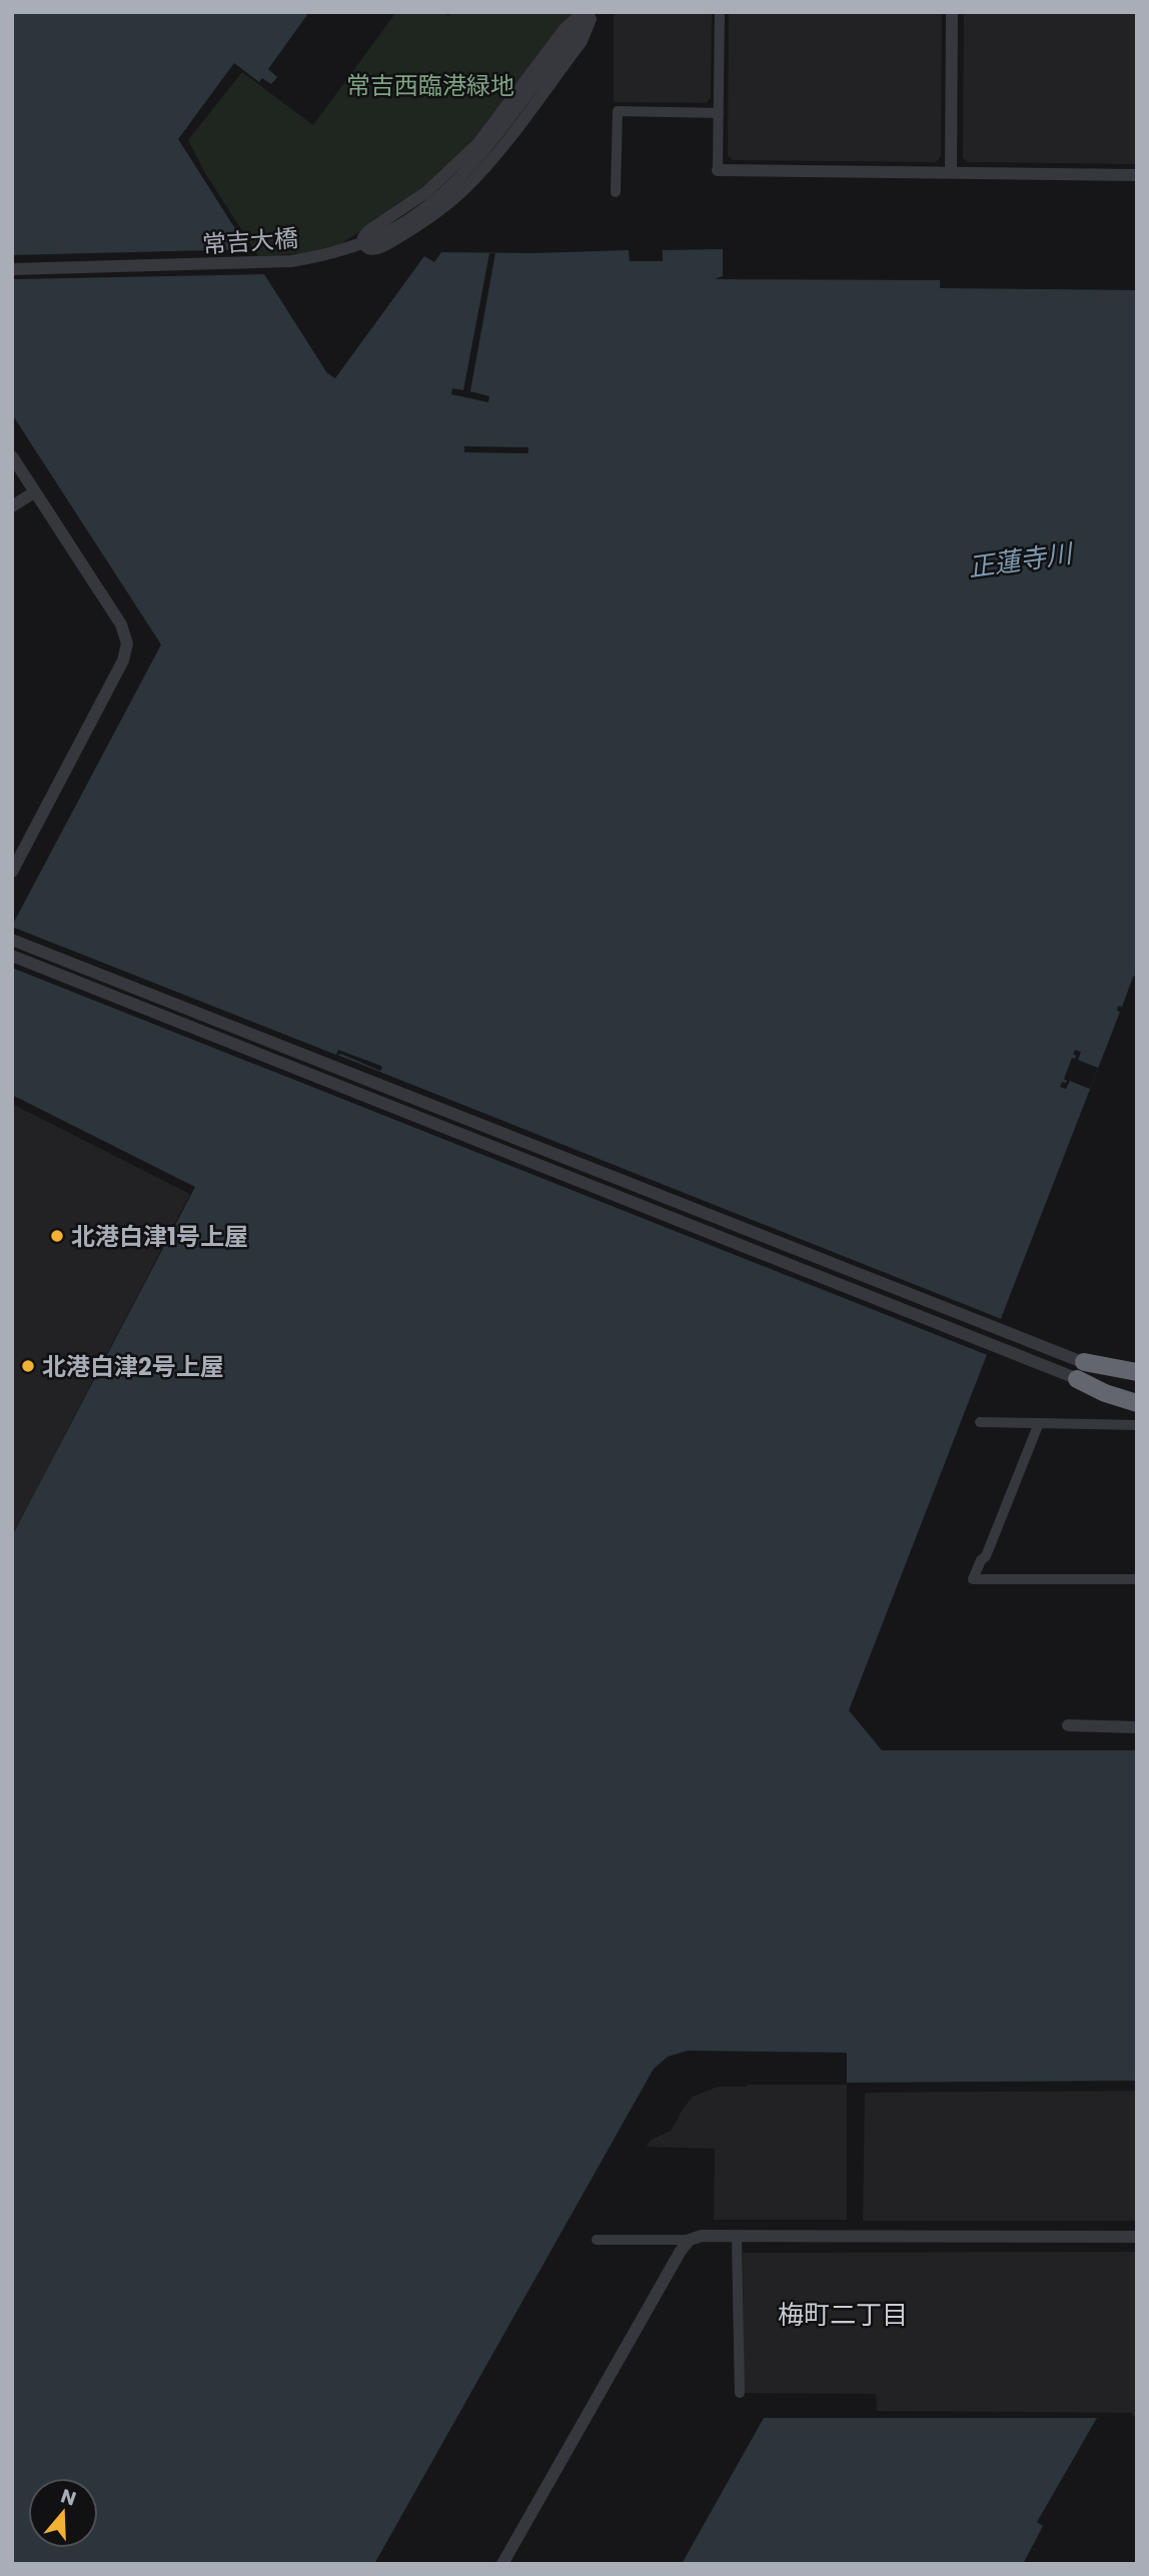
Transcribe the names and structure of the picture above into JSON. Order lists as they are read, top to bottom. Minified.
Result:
{"streets":{"street":["常吉大橋"]},"districts":["梅町二丁目"],"water":["正蓮寺川"],"parks":["常吉西臨港緑地"],"places":["北港白津1号上屋","北港白津2号上屋"],"north":"top"}
